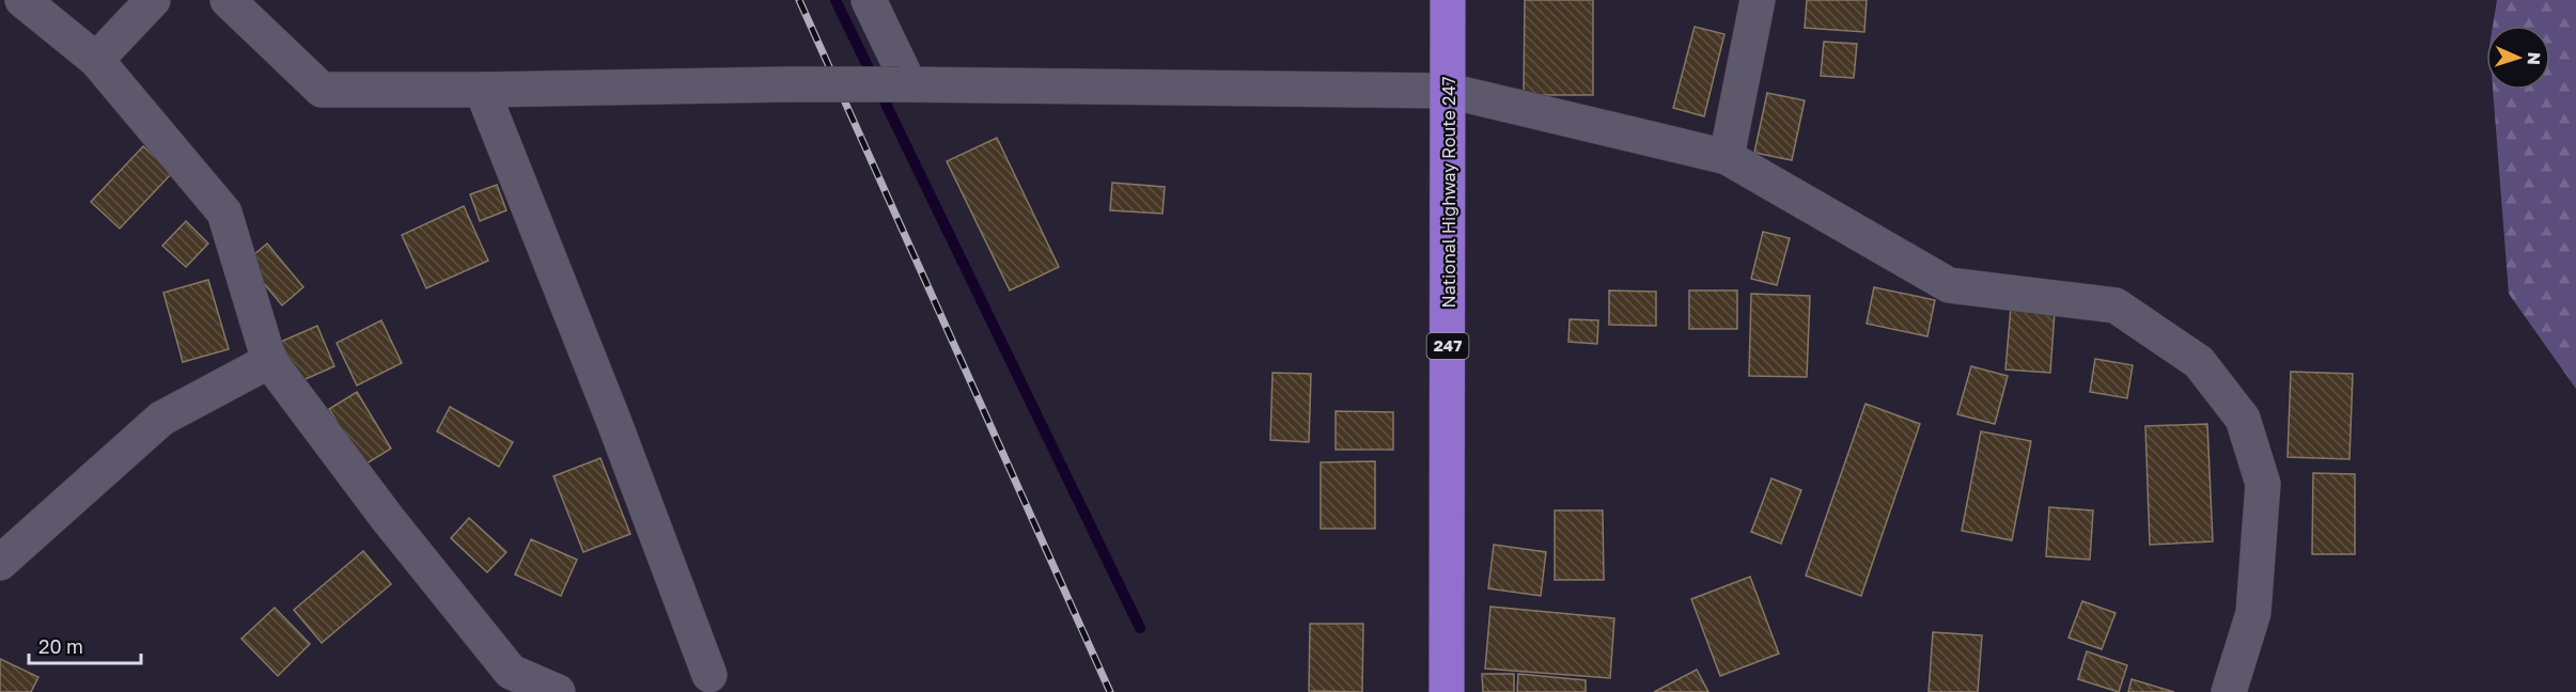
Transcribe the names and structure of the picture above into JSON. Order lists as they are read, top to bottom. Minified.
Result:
{"streets":{"highway":["National Highway Route 247","247"]},"scale_bar":"20 m","north":"right"}
